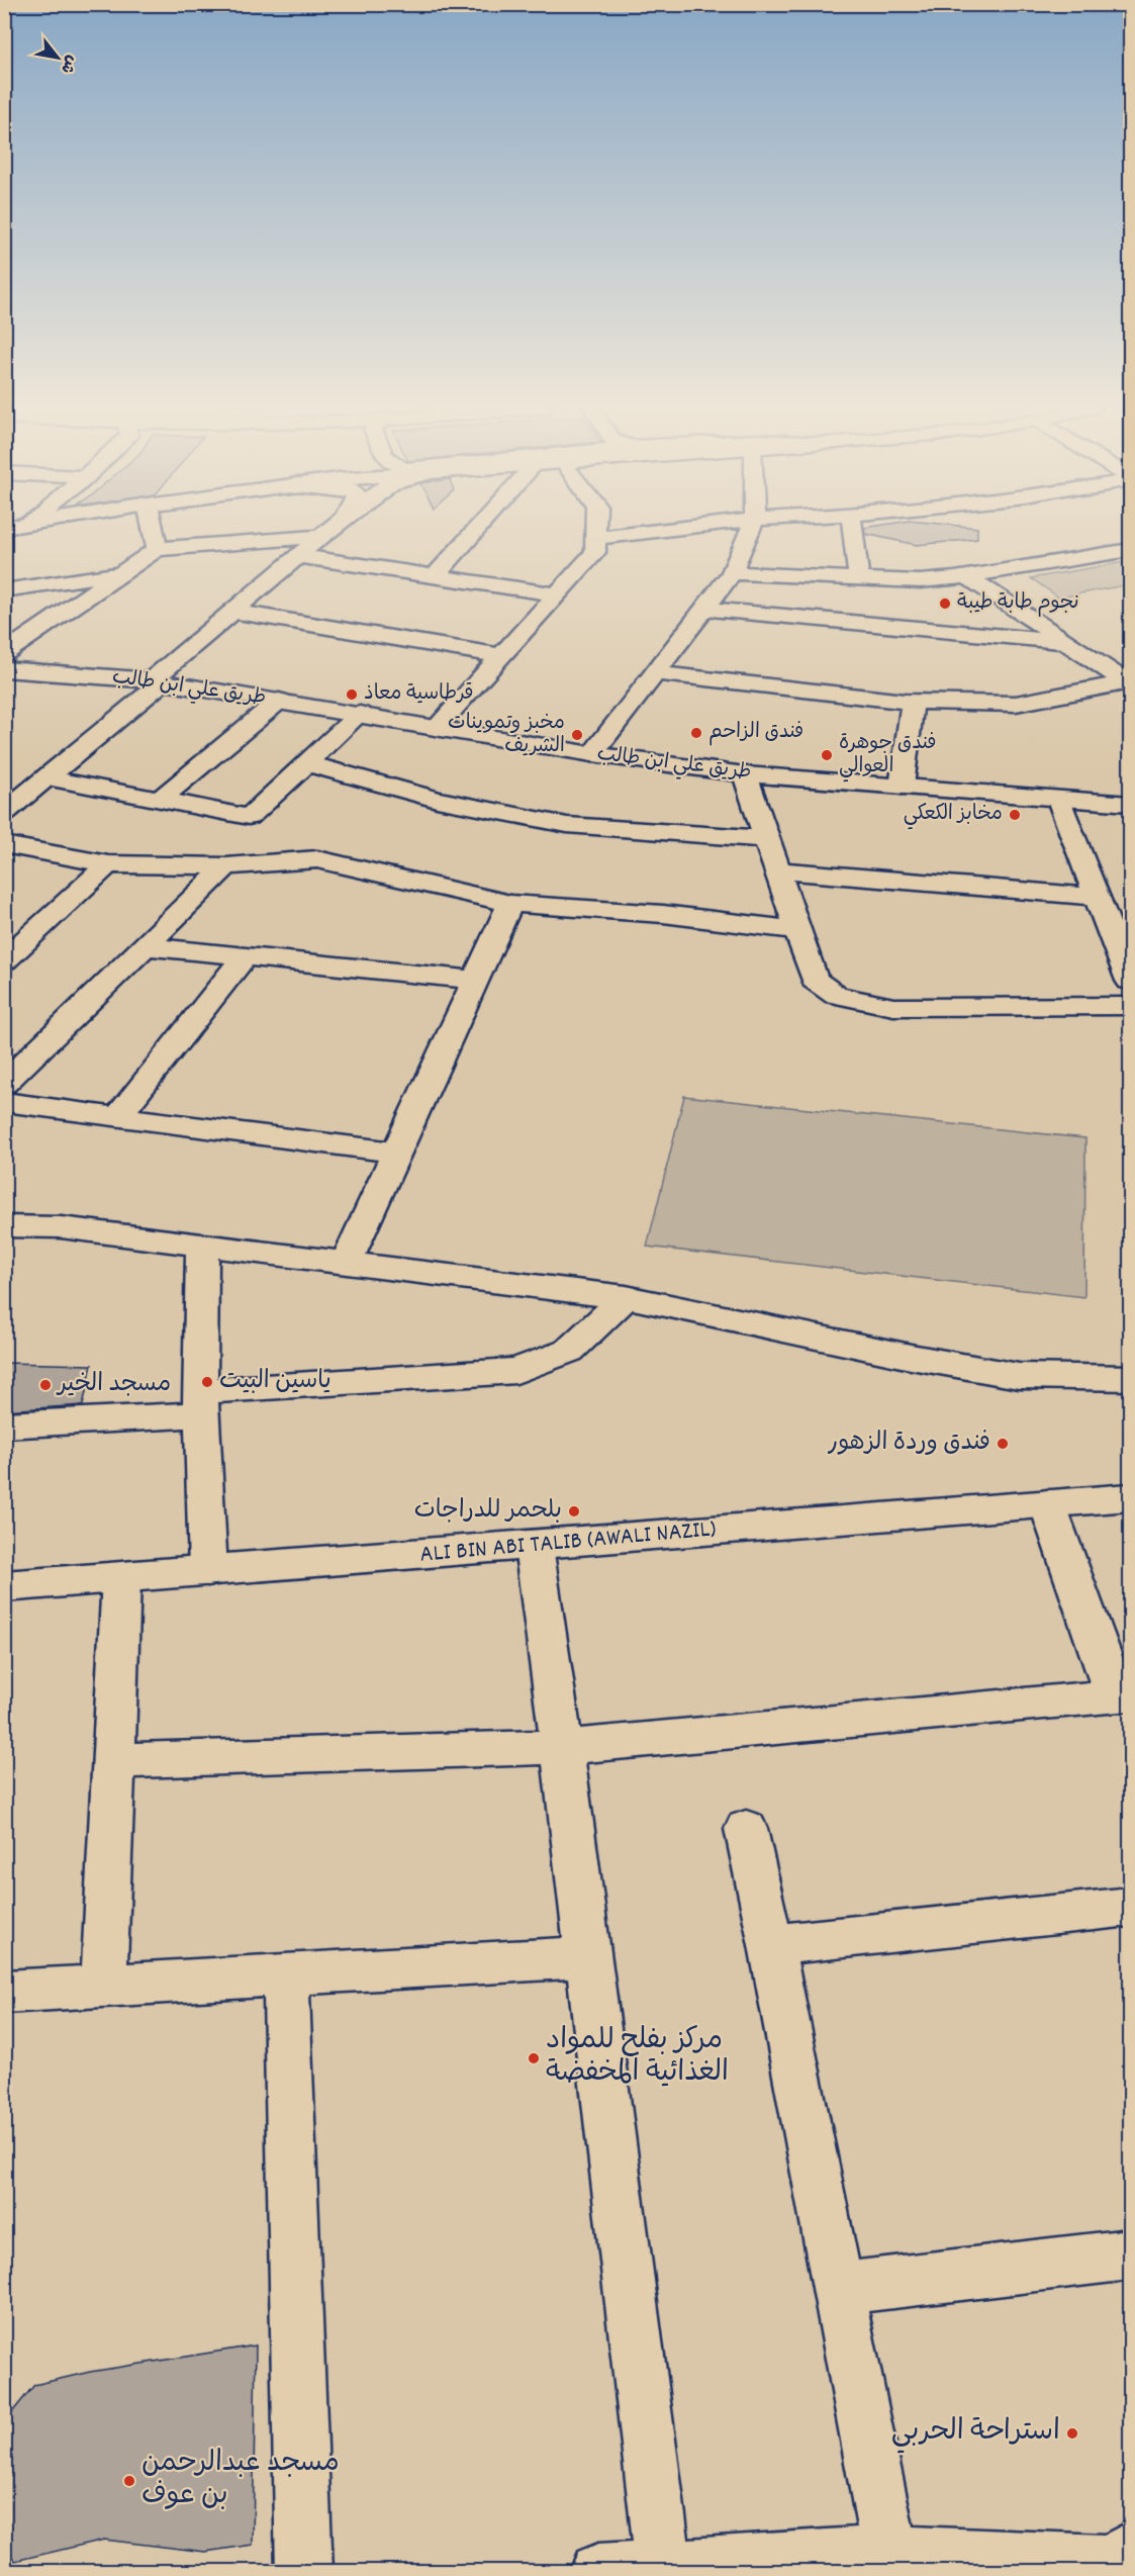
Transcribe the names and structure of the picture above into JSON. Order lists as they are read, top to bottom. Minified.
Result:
{"streets":{"street":["طريق علي ابن طالب","ALI BIN ABI TALIB (AWALI NAZIL)"]},"places":["نجوم طابة طيبة","قرطاسية معاذ","فندق الزاحم","مخبز وتموينات الشريف","فندق جوهرة العوالي","مخابز الكعكي","ياسين البيت","مسجد الخير","فندق وردة الزهور","بلحمر للدراجات","مركز بفلح للمواد الغذائية المخفضة","استراحة الحربي","مسجد عبدالرحمن بن عوف"],"north":"bottom right"}
